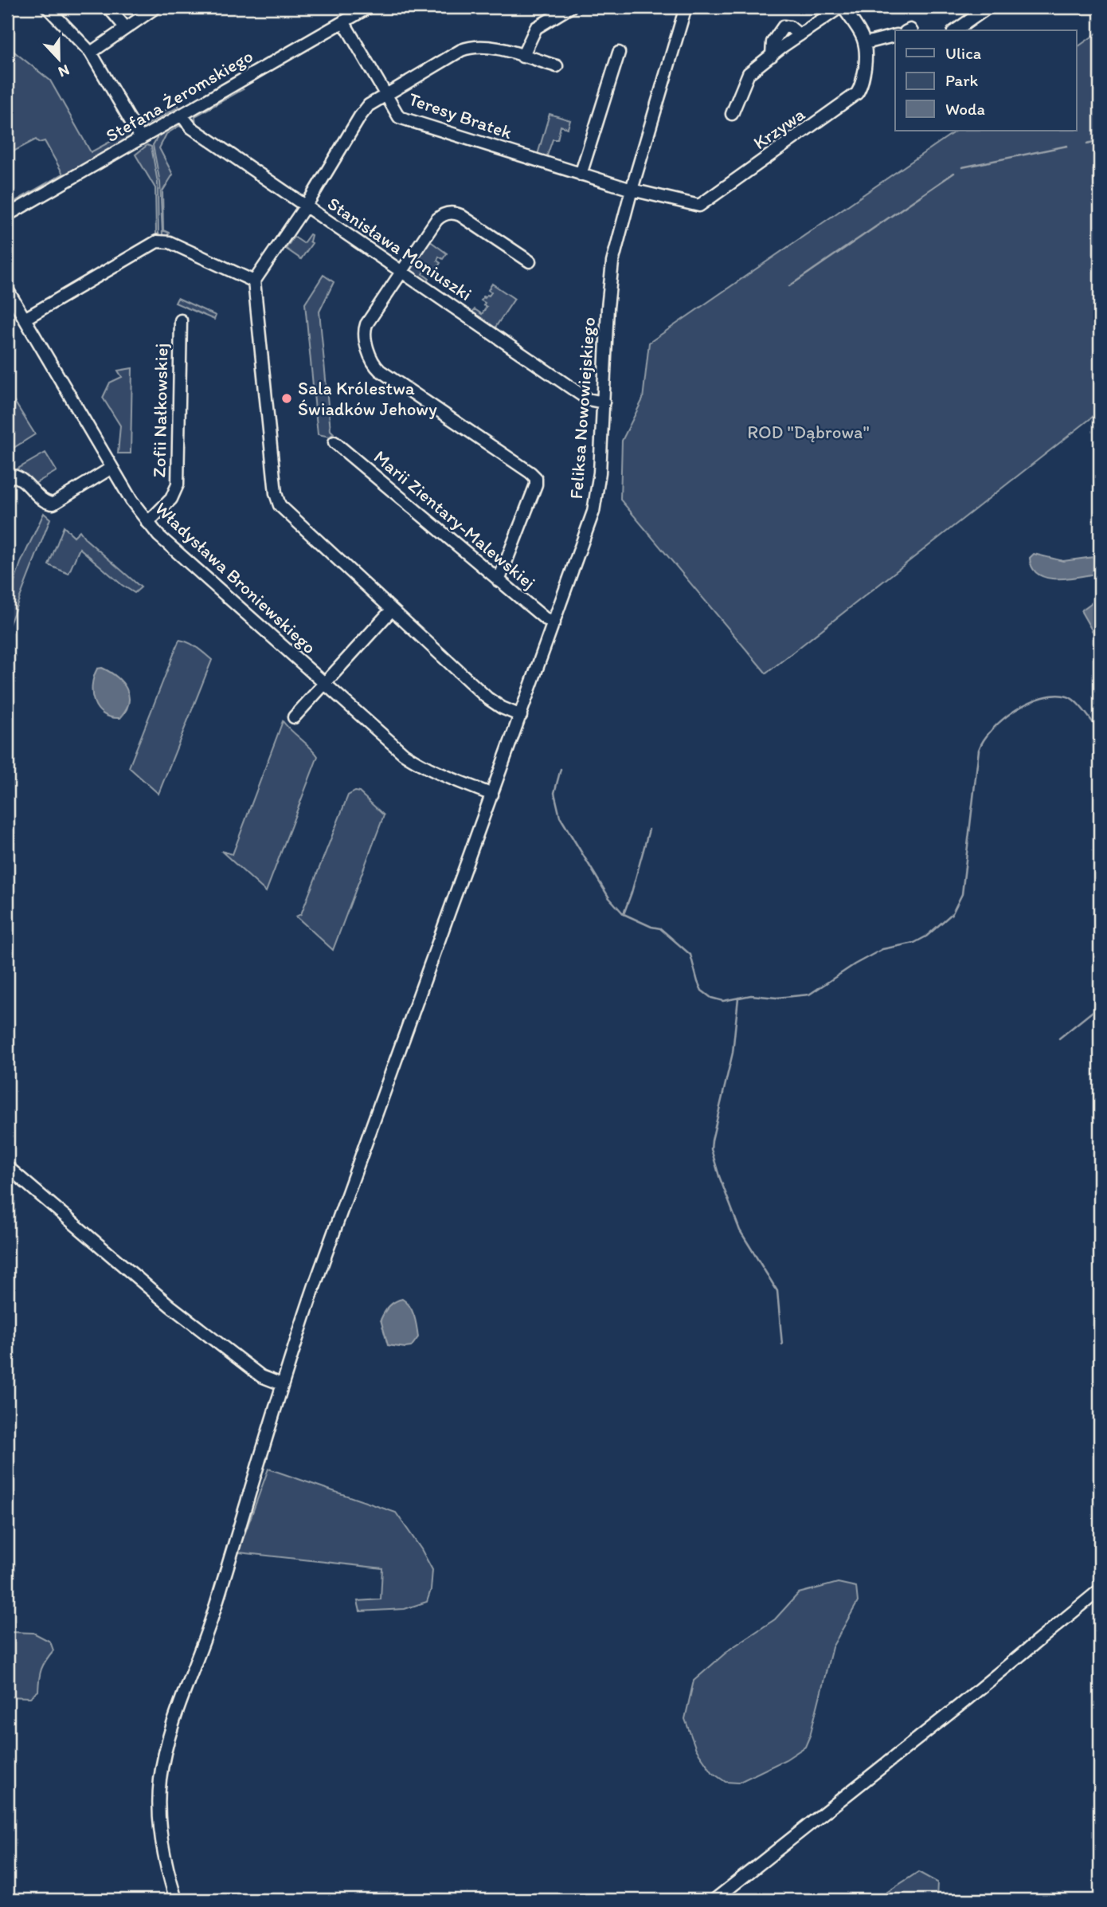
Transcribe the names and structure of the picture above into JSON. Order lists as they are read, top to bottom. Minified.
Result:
{"streets":{"street":["Stefana Żeromskiego","Teresy Bratek","Krzywa","Stanisława Moniuszki","Feliksa Nowowiejskiego","Zofii Nałkowskiej","Marii Zientary-Malewskiej","Władysława Broniewskiego"]},"crossings":[["Stefana Żeromskiego","Teresy Bratek"],["Stefana Żeromskiego","Stanisława Moniuszki"],["Teresy Bratek","Krzywa"],["Teresy Bratek","Feliksa Nowowiejskiego"],["Krzywa","Feliksa Nowowiejskiego"],["Stanisława Moniuszki","Feliksa Nowowiejskiego"],["Feliksa Nowowiejskiego","Marii Zientary-Malewskiej"],["Feliksa Nowowiejskiego","Władysława Broniewskiego"],["Zofii Nałkowskiej","Władysława Broniewskiego"]],"parks":["ROD \"Dąbrowa\""],"places":["Sala Królestwa Świadków Jehowy"],"legend":["Ulica","Park","Woda"],"north":"bottom"}
